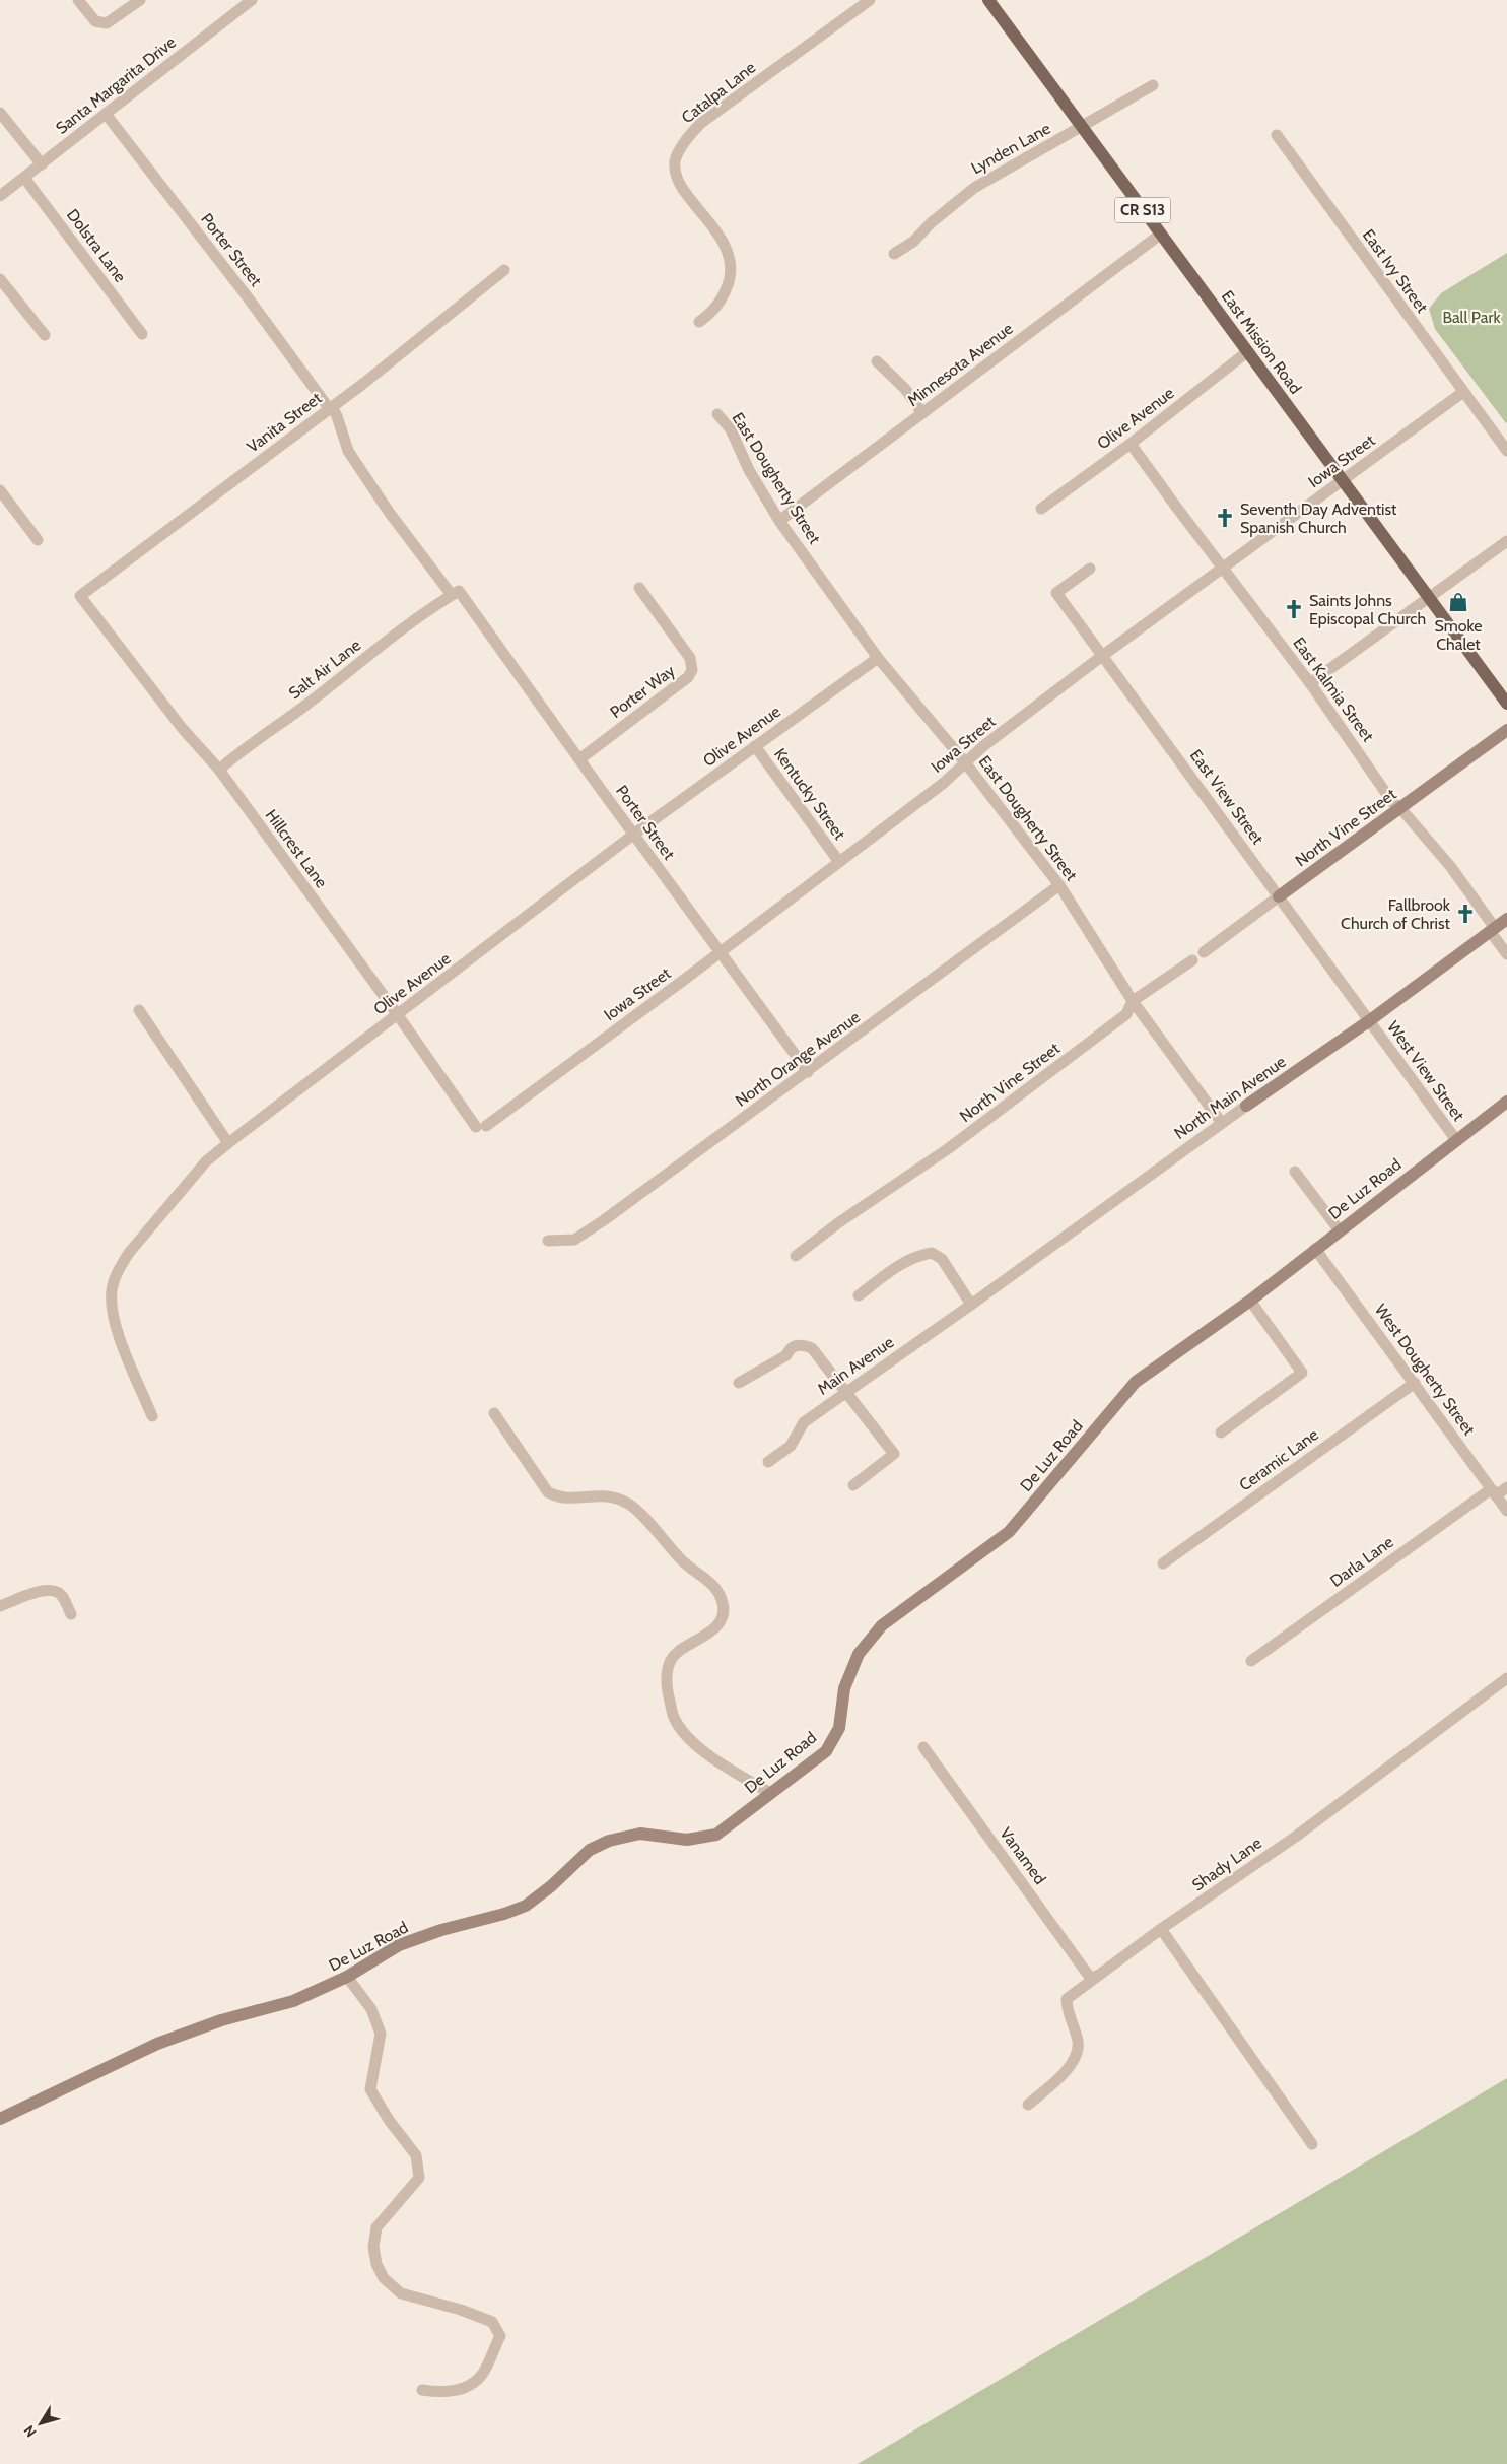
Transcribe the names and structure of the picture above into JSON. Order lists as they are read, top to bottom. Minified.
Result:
{"streets":{"main road":["CR S13","East Mission Road","North Vine Street","North Main Avenue","De Luz Road"],"street":["Santa Margarita Drive","Catalpa Lane","Lynden Lane","Dolstra Lane","Porter Street","East Ivy Street","Minnesota Avenue","Olive Avenue","Vanita Street","Iowa Street","East Dougherty Street","Salt Air Lane","East Kalmia Street","Porter Way","Kentucky Street","East View Street","Hillcrest Lane","North Orange Avenue","West View Street","Main Avenue","West Dougherty Street","Ceramic Lane","Darla Lane","Vanamed","Shady Lane"]},"crossings":[["Santa Margarita Drive","Dolstra Lane"],["Santa Margarita Drive","Porter Street"],["Lynden Lane","East Mission Road"],["Porter Street","Olive Avenue"],["Porter Street","Vanita Street"],["Porter Street","Iowa Street"],["Porter Street","Salt Air Lane"],["Porter Street","Porter Way"],["Porter Street","North Orange Avenue"],["East Ivy Street","Iowa Street"],["East Mission Road","Minnesota Avenue"],["East Mission Road","Olive Avenue"],["East Mission Road","Iowa Street"],["Minnesota Avenue","East Dougherty Street"],["Olive Avenue","East Dougherty Street"],["Olive Avenue","East Kalmia Street"],["Olive Avenue","Kentucky Street"],["Olive Avenue","Hillcrest Lane"],["Vanita Street","Hillcrest Lane"],["Iowa Street","East Dougherty Street"],["Iowa Street","East Kalmia Street"],["Iowa Street","Kentucky Street"],["Iowa Street","East View Street"],["Iowa Street","Hillcrest Lane"],["East Dougherty Street","North Vine Street"],["East Dougherty Street","North Orange Avenue"],["East Dougherty Street","North Main Avenue"],["Salt Air Lane","Hillcrest Lane"],["East Kalmia Street","North Vine Street"],["East Kalmia Street","North Main Avenue"],["East View Street","North Vine Street"],["East View Street","West View Street"],["East View Street","North Main Avenue"],["West View Street","North Main Avenue"],["West View Street","De Luz Road"],["North Main Avenue","Main Avenue"],["De Luz Road","West Dougherty Street"],["West Dougherty Street","Ceramic Lane"],["West Dougherty Street","Darla Lane"],["Vanamed","Shady Lane"]],"parks":["Ball Park"],"places":{"church":["Seventh Day Adventist Spanish Church","Saints Johns Episcopal Church","Fallbrook Church of Christ"],"shop":["Smoke Chalet"]},"north":"bottom left"}
